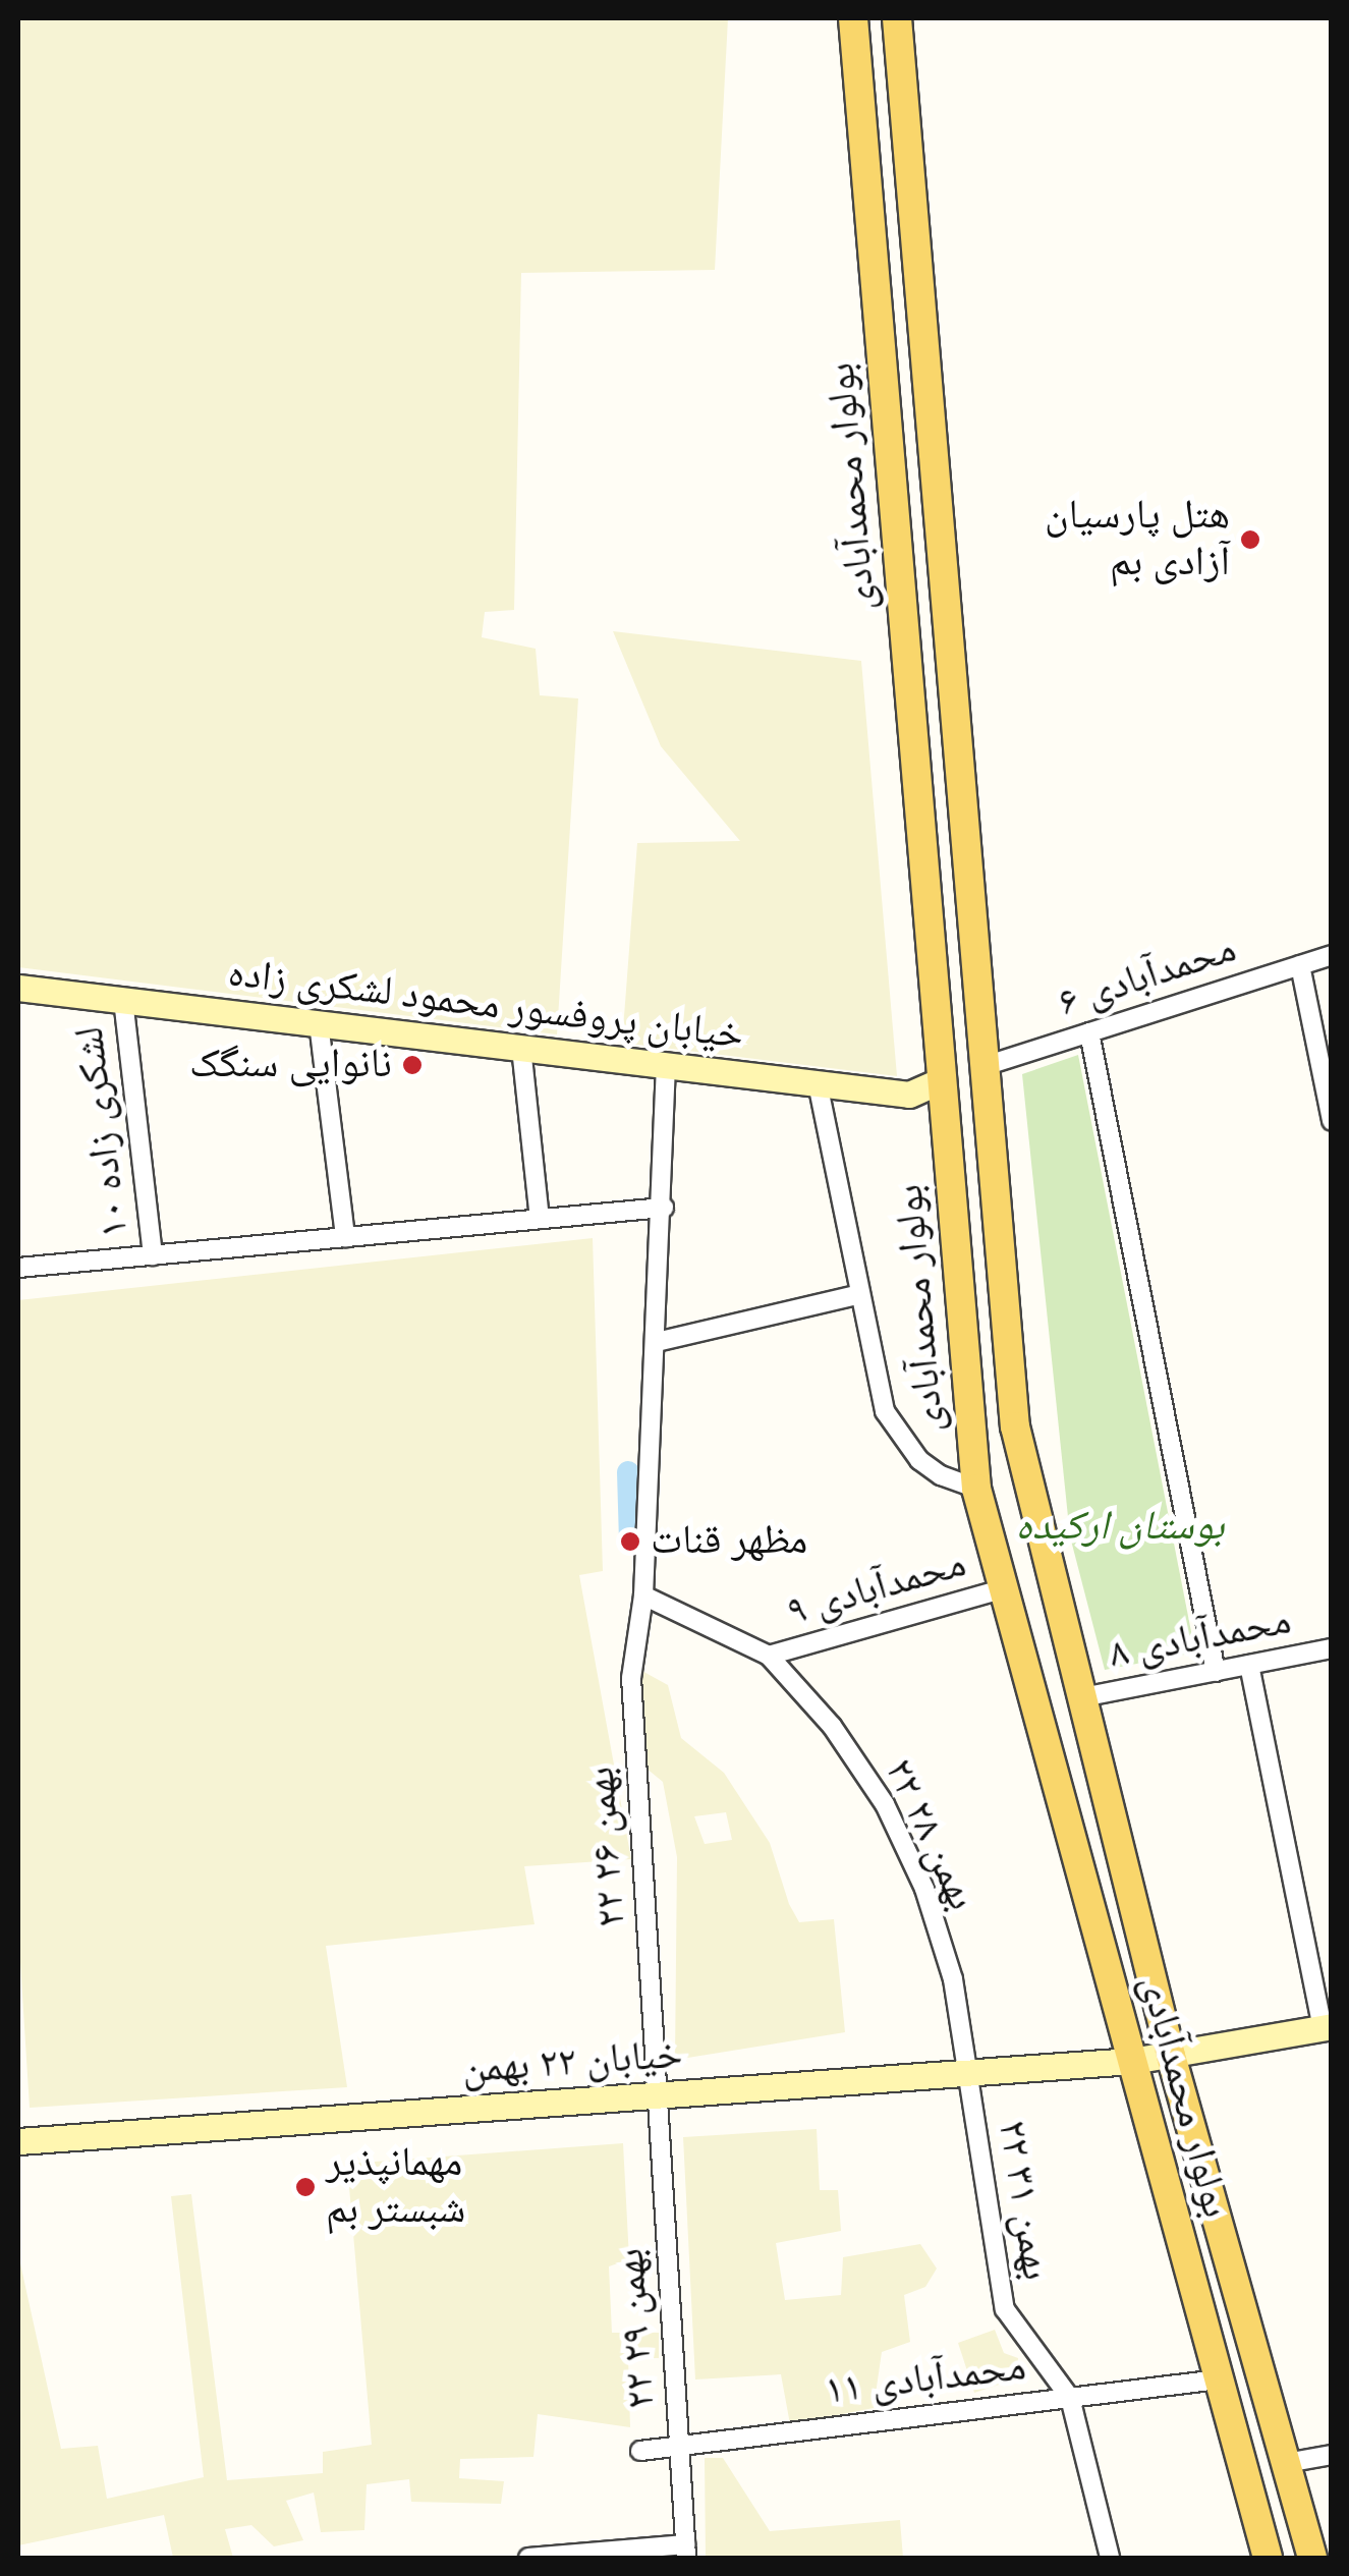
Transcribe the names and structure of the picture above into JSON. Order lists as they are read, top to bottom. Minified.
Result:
{"streets":{"main road":["بولوار محمدآبادی","خیابان پروفسور محمود لشکری زاده","خیابان ۲۲ بهمن"],"street":["محمدآبادی ۶","لشکری زاده ١٠","محمدآبادی ۹","محمدآبادی ۸","۲۲ بهمن ۲۸","۲۲ بهمن ۲۶","۲۲ بهمن ۳۱","۲۲ بهمن ۲۹","محمدآبادی ۱۱"]},"crossings":[["بولوار محمدآبادی","محمدآبادی ۶"],["بولوار محمدآبادی","خیابان پروفسور محمود لشکری زاده"],["بولوار محمدآبادی","محمدآبادی ۹"],["بولوار محمدآبادی","محمدآبادی ۸"],["بولوار محمدآبادی","خیابان ۲۲ بهمن"],["بولوار محمدآبادی","محمدآبادی ۱۱"],["خیابان پروفسور محمود لشکری زاده","لشکری زاده ١٠"],["خیابان پروفسور محمود لشکری زاده","۲۲ بهمن ۲۶"],["محمدآبادی ۹","۲۲ بهمن ۲۸"],["۲۲ بهمن ۲۸","خیابان ۲۲ بهمن"],["۲۲ بهمن ۲۸","۲۲ بهمن ۳۱"],["۲۲ بهمن ۲۶","خیابان ۲۲ بهمن"],["۲۲ بهمن ۲۶","۲۲ بهمن ۲۹"],["خیابان ۲۲ بهمن","۲۲ بهمن ۳۱"],["خیابان ۲۲ بهمن","۲۲ بهمن ۲۹"],["۲۲ بهمن ۳۱","محمدآبادی ۱۱"],["۲۲ بهمن ۲۹","محمدآبادی ۱۱"]],"parks":["بوستان ارکیده"],"places":["هتل پارسیان آزادی بم","نانوایی سنگک","مظهر قنات","مهمانپذیر شبستر بم"]}
